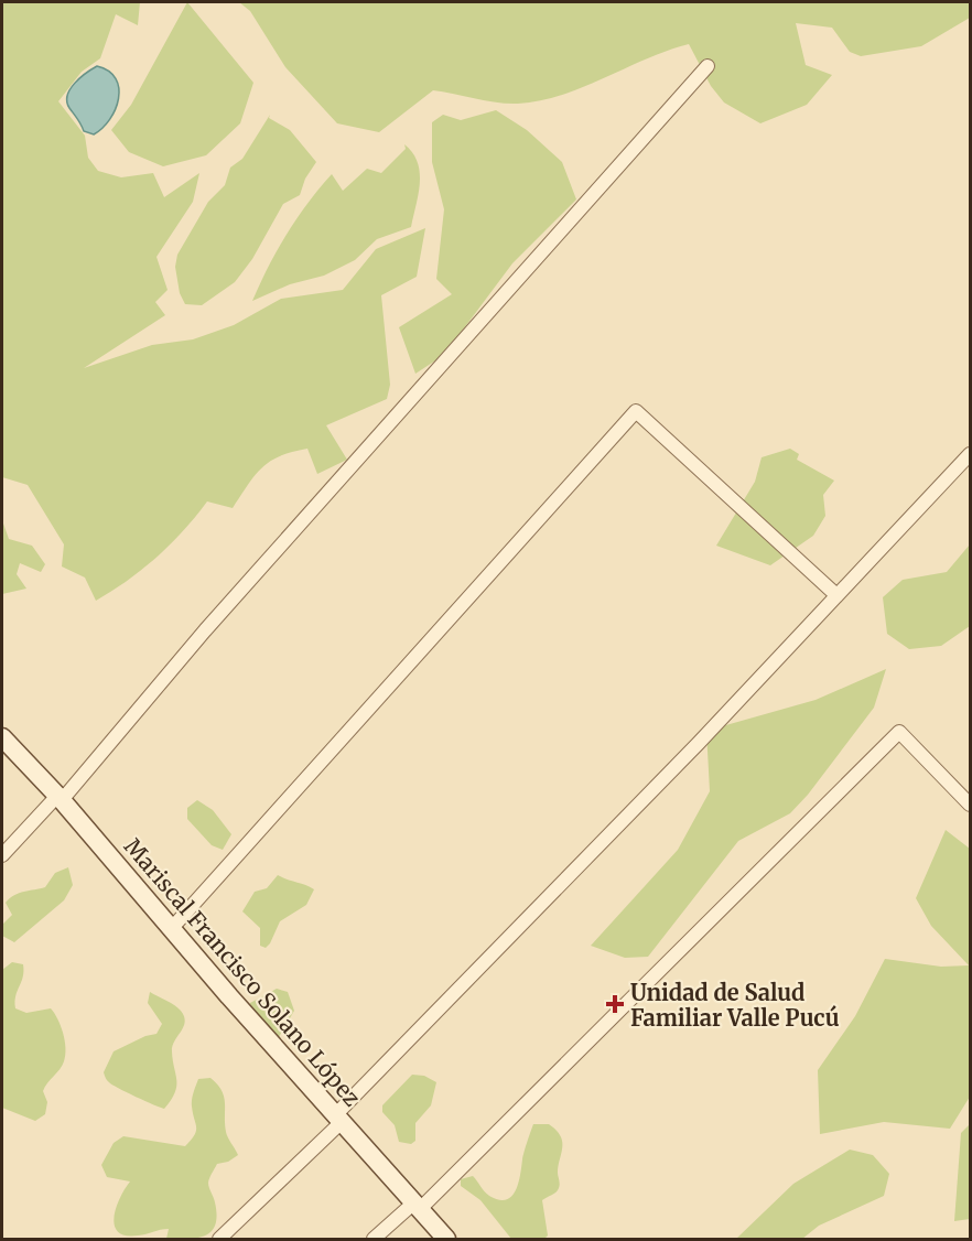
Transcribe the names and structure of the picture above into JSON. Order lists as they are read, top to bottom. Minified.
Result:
{"streets":{"main road":["Mariscal Francisco Solano López"]},"places":{"health":["Unidad de Salud Familiar Valle Pucú"]}}
